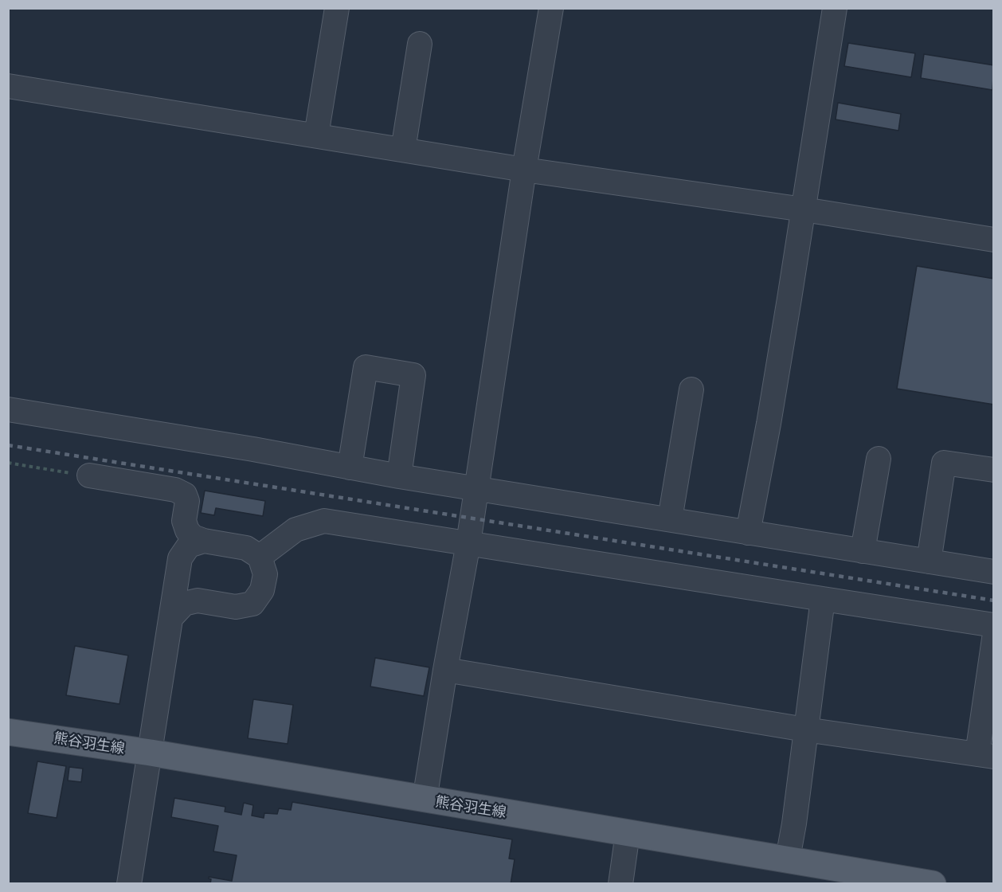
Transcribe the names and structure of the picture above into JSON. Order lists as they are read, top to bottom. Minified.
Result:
{"streets":{"main road":["熊谷羽生線"]}}
